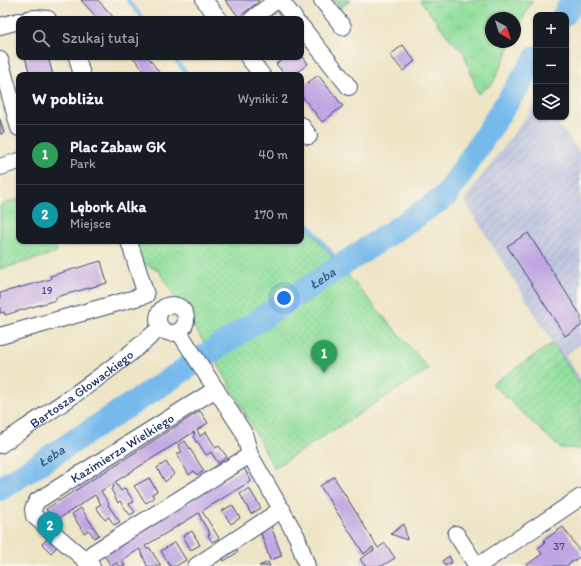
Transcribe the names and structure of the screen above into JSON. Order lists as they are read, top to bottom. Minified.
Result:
{"streets":{"street":["Bartosza Głowackiego","Kazimierza Wielkiego"]},"water":["Łeba"],"house_numbers":["19","37"],"north":"bottom right","page":{"map_buttons":["+","−"],"search":"Szukaj tutaj","heading":["W pobliżu","Wyniki: 2"],"list":[{"mark":"1","name":"Plac Zabaw GK","note":"Park","value":"40 m"},{"mark":"2","name":"Lębork Alka","note":"Miejsce","value":"170 m"}],"pins":["1","2"]}}
